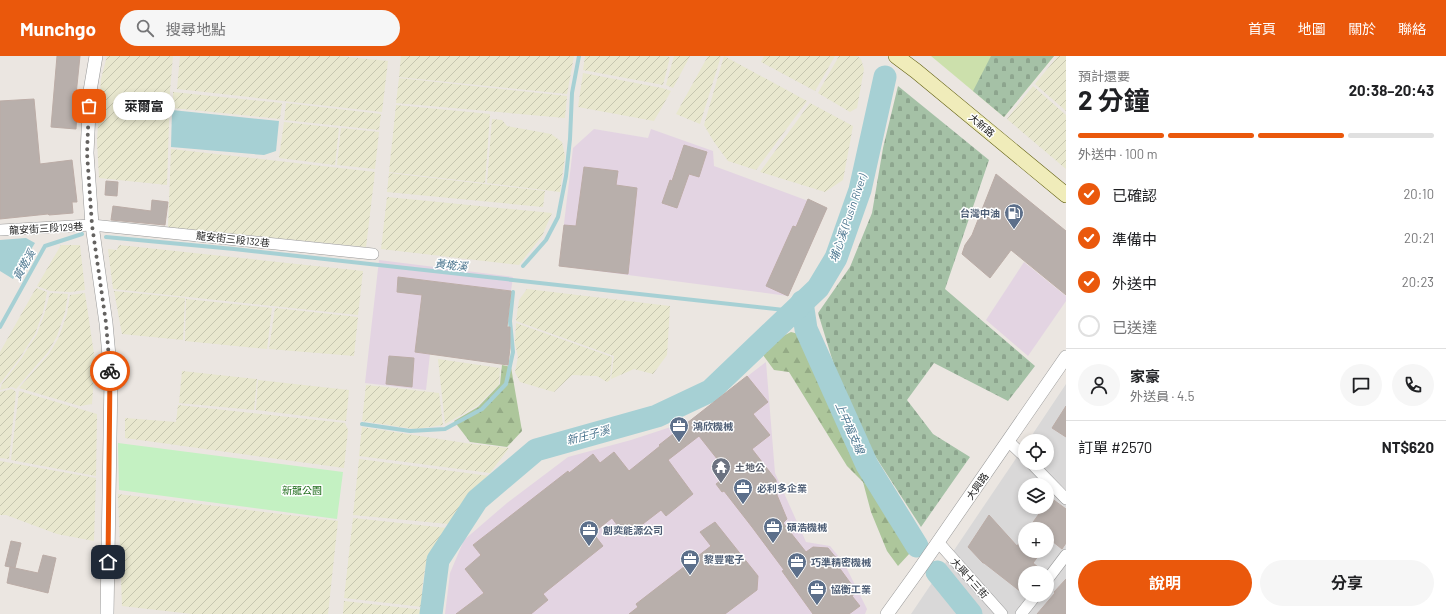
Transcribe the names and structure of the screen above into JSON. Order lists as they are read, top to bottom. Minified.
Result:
{"streets":{"main road":["大新路"],"street":["龍安街三段129巷","龍安街三段132巷","大興路","大興十三街"]},"crossings":[["龍安街三段129巷","龍安街三段132巷"],["大興路","大興十三街"]],"water":["埔心溪 (Pusin River)","黃墘溪","上中福支線","新庄子溪"],"parks":["新龍公園"],"places":{"other":["萊爾富"],"fuel station":["台灣中油"],"office":["鴻欣機械","必利多企業","碩浩機械","創奕能源公司","黎豐電子","巧準精密機械","協衡工業"],"temple":["土地公"]},"page":{"header":"Munchgo","search":"搜尋地點","nav":["首頁","地圖","關於","聯絡"],"heading":["2 分鐘","預計還要","20:38–20:43"],"panel":["家豪","外送員 · 4.5","訂單 #2570","NT$620"],"bubble":"萊爾富","bar":"外送中 · 100 m","list":[["已確認","20:10"],["準備中","20:21"],["外送中","20:23"],"已送達"],"map_buttons":["+","−"],"buttons":["說明","分享"]}}
